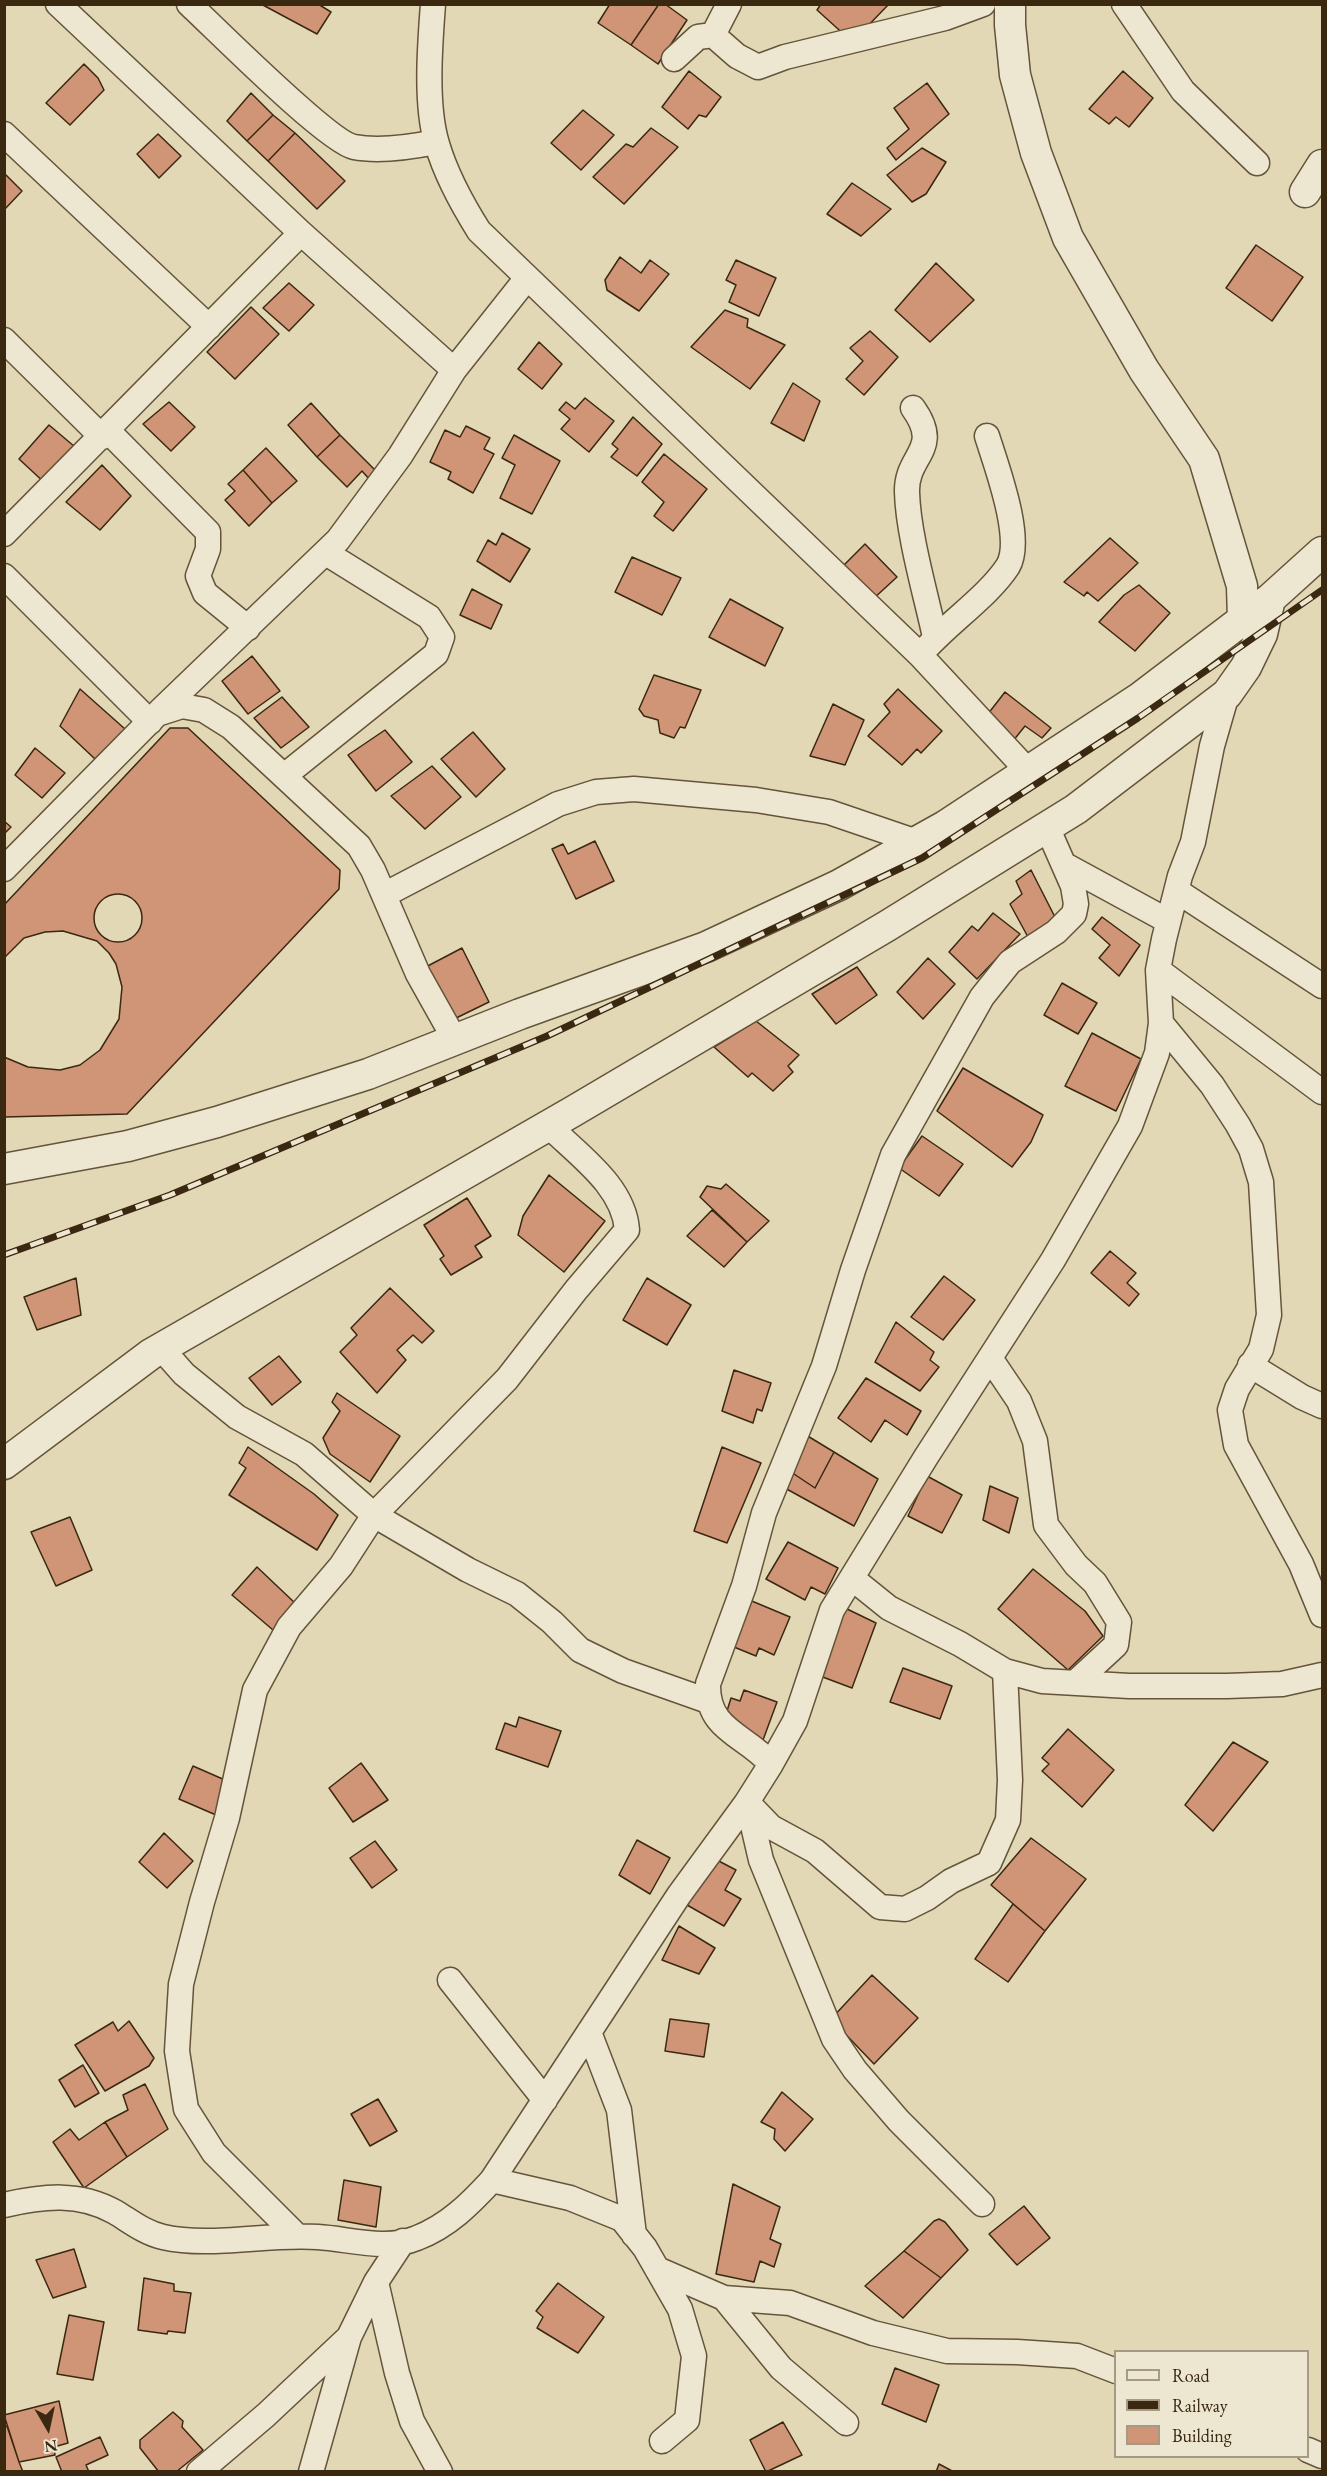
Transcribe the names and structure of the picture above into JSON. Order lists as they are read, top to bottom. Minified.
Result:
{"legend":["Road","Railway","Building"],"north":"bottom"}
